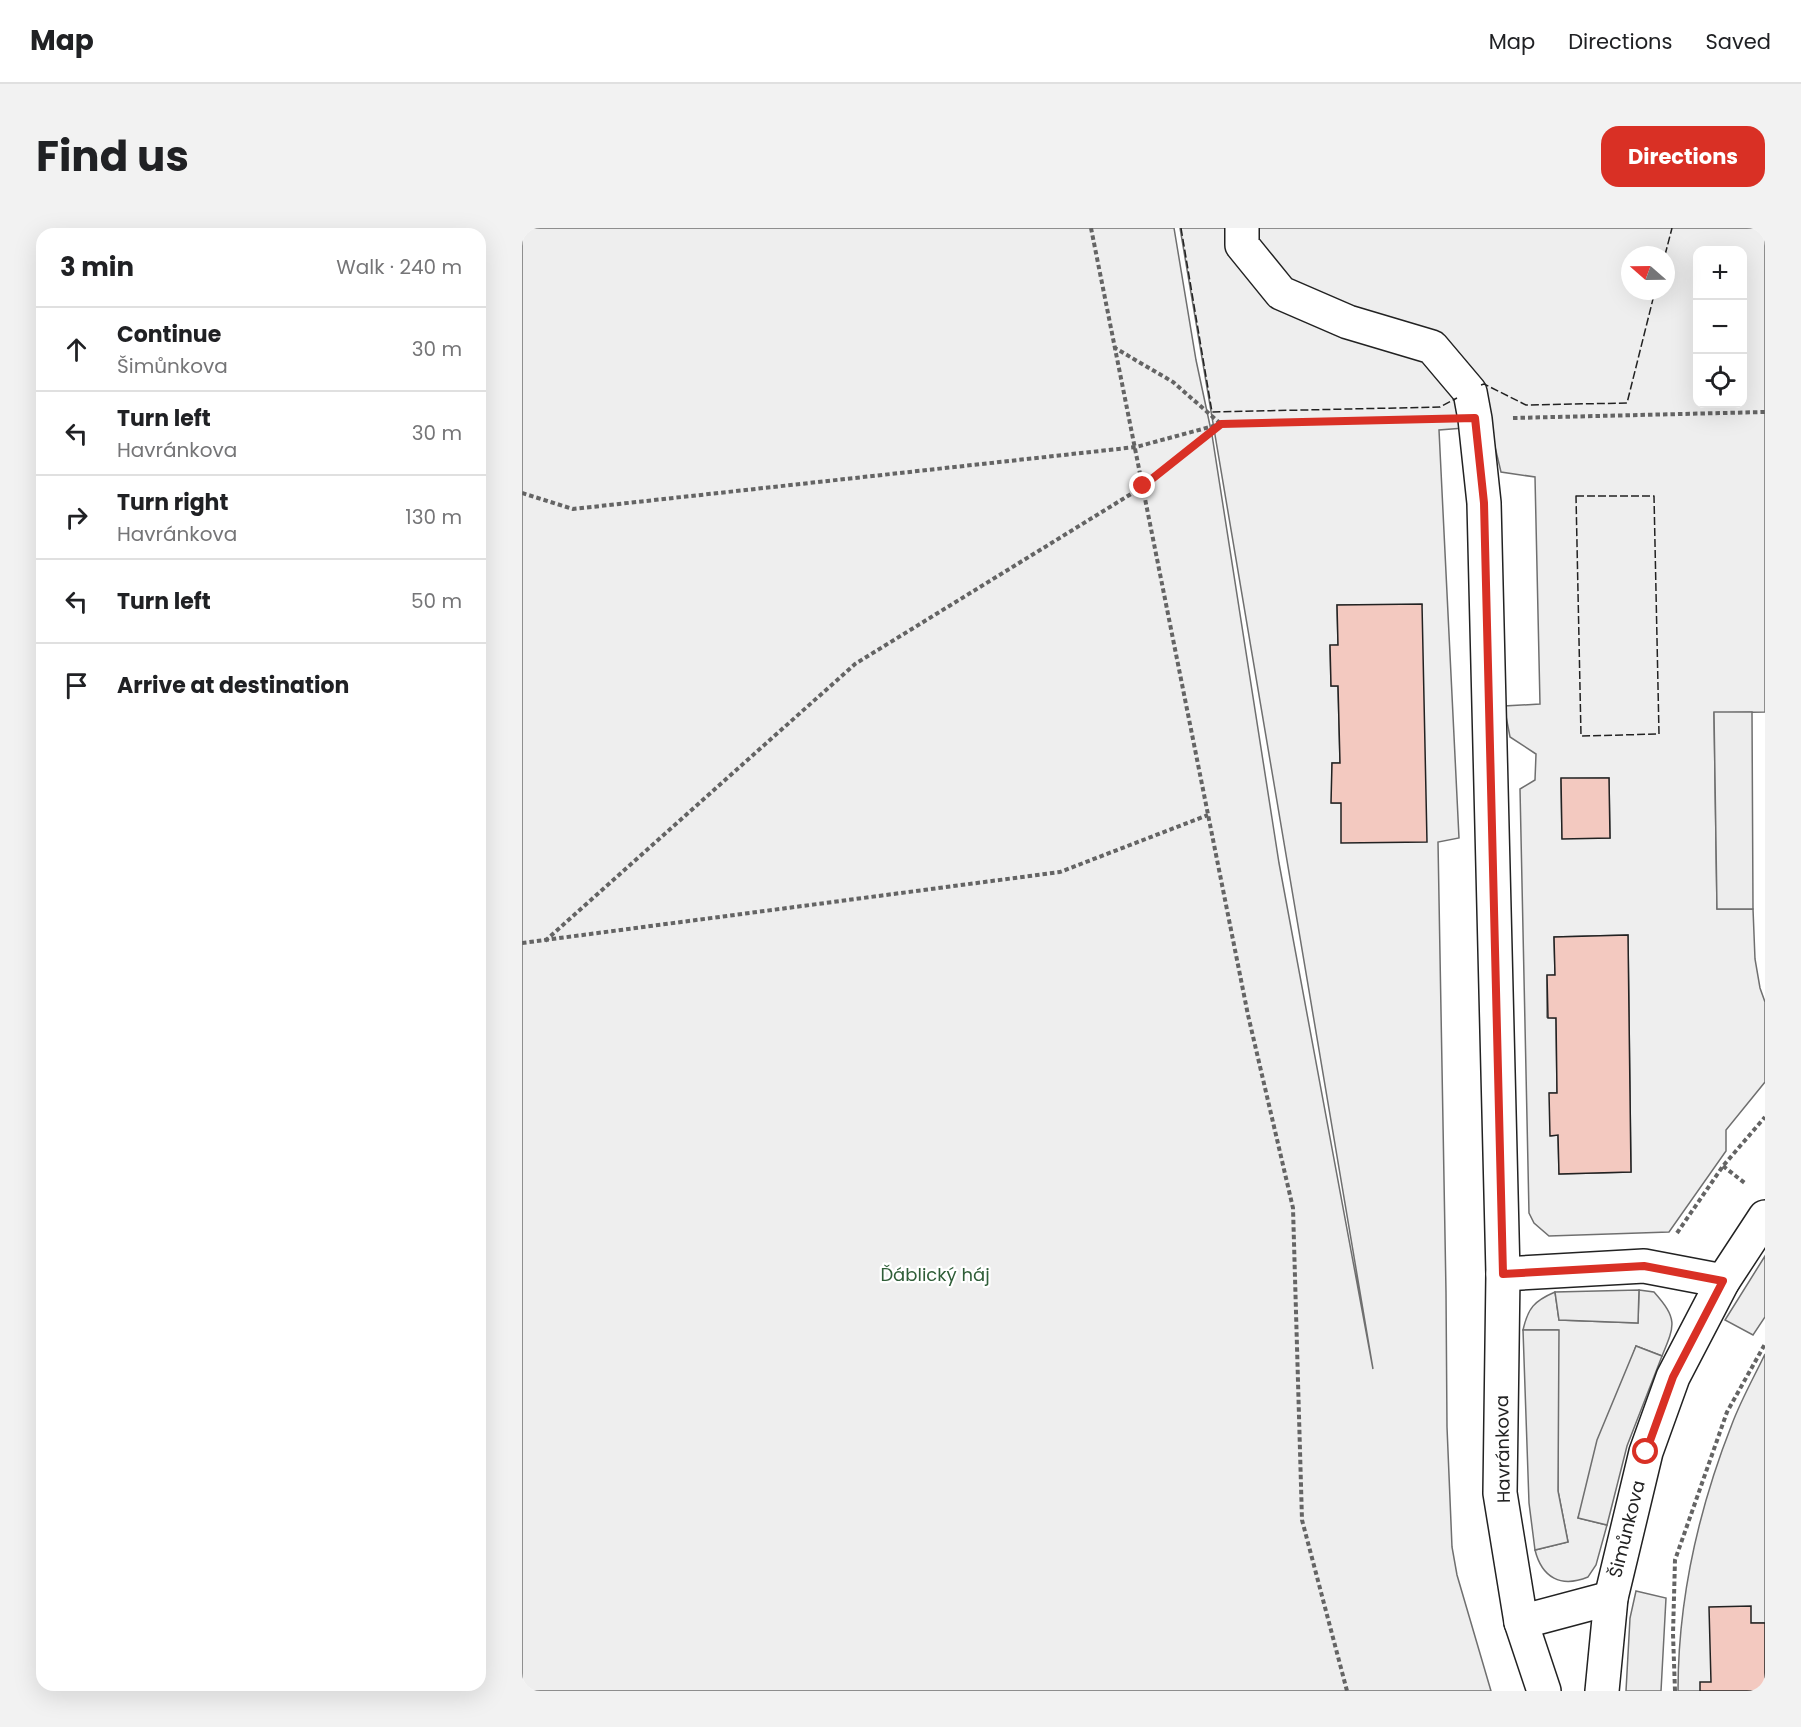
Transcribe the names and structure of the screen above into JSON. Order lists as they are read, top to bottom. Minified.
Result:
{"streets":{"street":["Havránkova","Šimůnkova"]},"parks":["Ďáblický háj"],"north":"left","page":{"header":"Map","nav":["Map","Directions","Saved"],"title":"Find us","buttons":"Directions","heading":["3 min","Walk · 240 m"],"map_buttons":["+","−"],"list":[["Continue","Šimůnkova","30 m"],["Turn left","Havránkova","30 m"],["Turn right","Havránkova","130 m"],["Turn left","50 m"],"Arrive at destination"]}}
